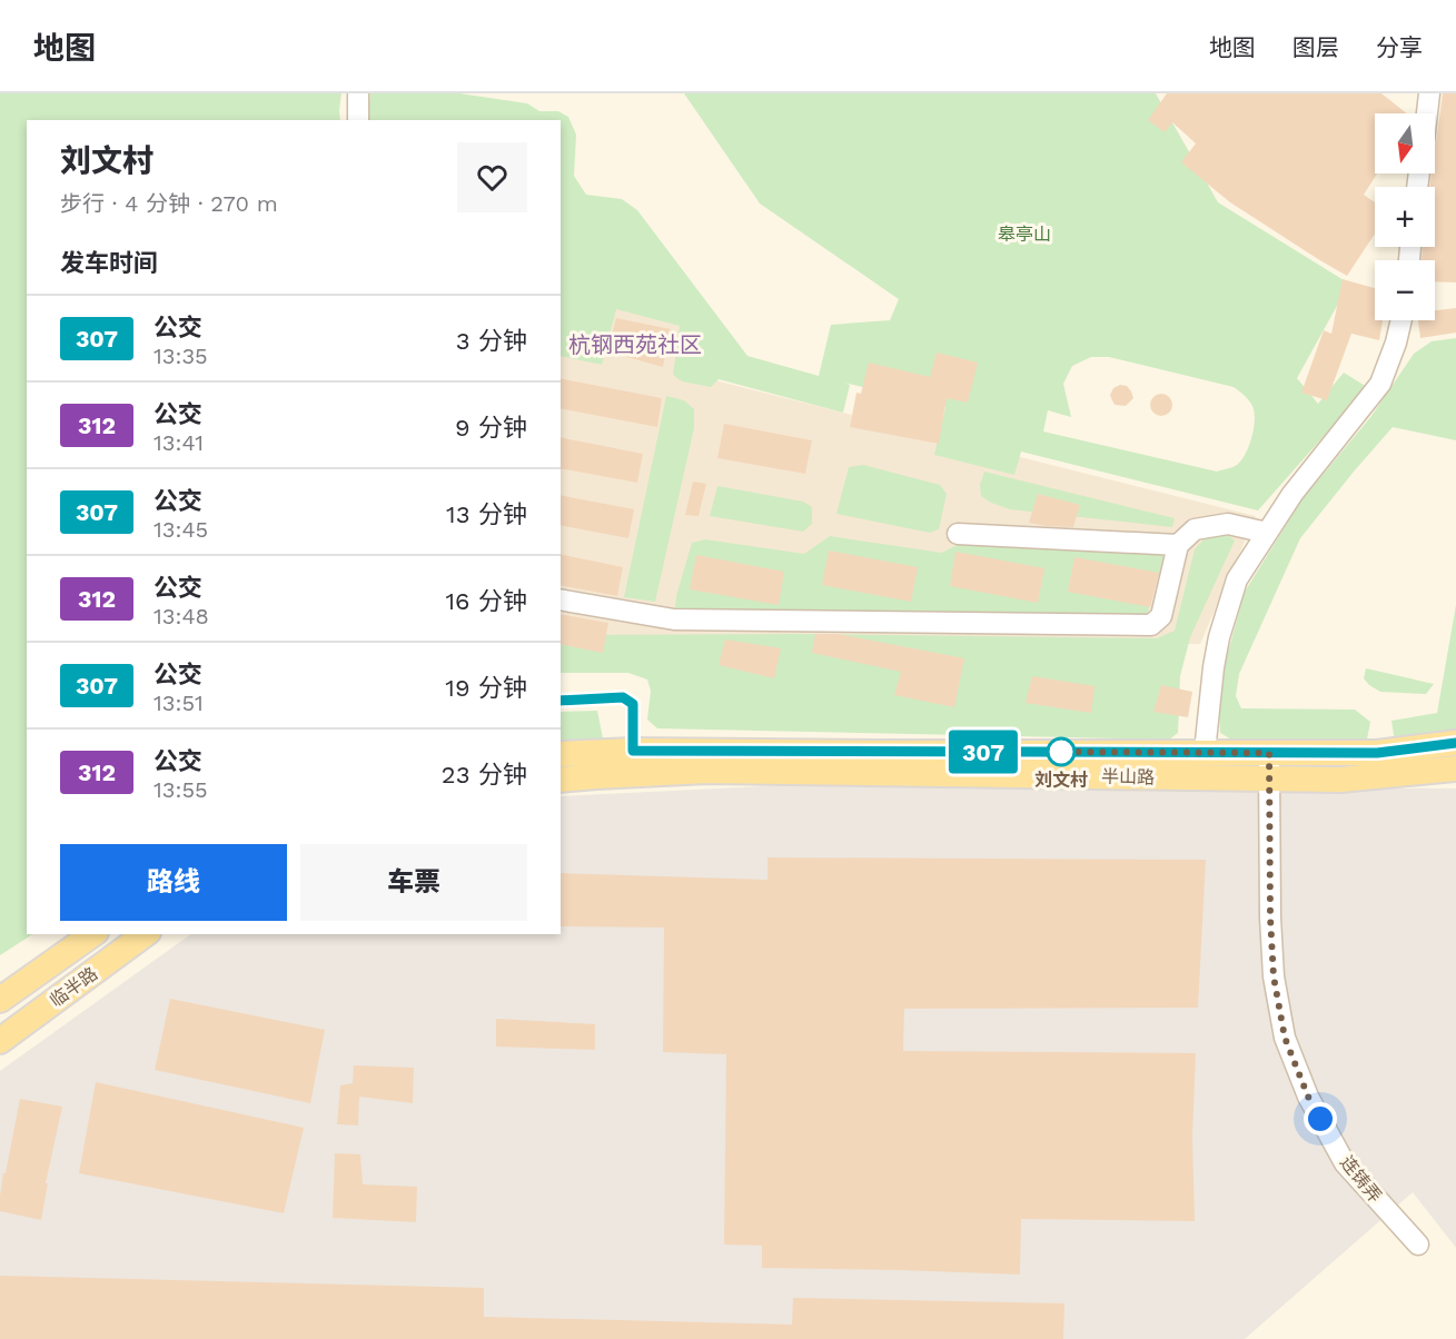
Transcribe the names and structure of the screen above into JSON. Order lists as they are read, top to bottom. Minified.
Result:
{"streets":{"main road":["半山路","临半路"],"street":["连铸弄"]},"crossings":[["半山路","连铸弄"]],"districts":["杭钢西苑社区"],"parks":["皋亭山"],"places":["刘文村"],"lines":["bus line 307"],"north":"bottom","page":{"header":"地图","nav":["地图","图层","分享"],"on_map":"307","map_buttons":["+","−"],"heading":[["刘文村","步行 · 4 分钟 · 270 m"],"发车时间"],"list":[{"mark":"307","name":"公交","note":"13:35","value":"3 分钟"},{"mark":"312","name":"公交","note":"13:41","value":"9 分钟"},{"mark":"307","name":"公交","note":"13:45","value":"13 分钟"},{"mark":"312","name":"公交","note":"13:48","value":"16 分钟"},{"mark":"307","name":"公交","note":"13:51","value":"19 分钟"},{"mark":"312","name":"公交","note":"13:55","value":"23 分钟"}],"buttons":["路线","车票"]}}
